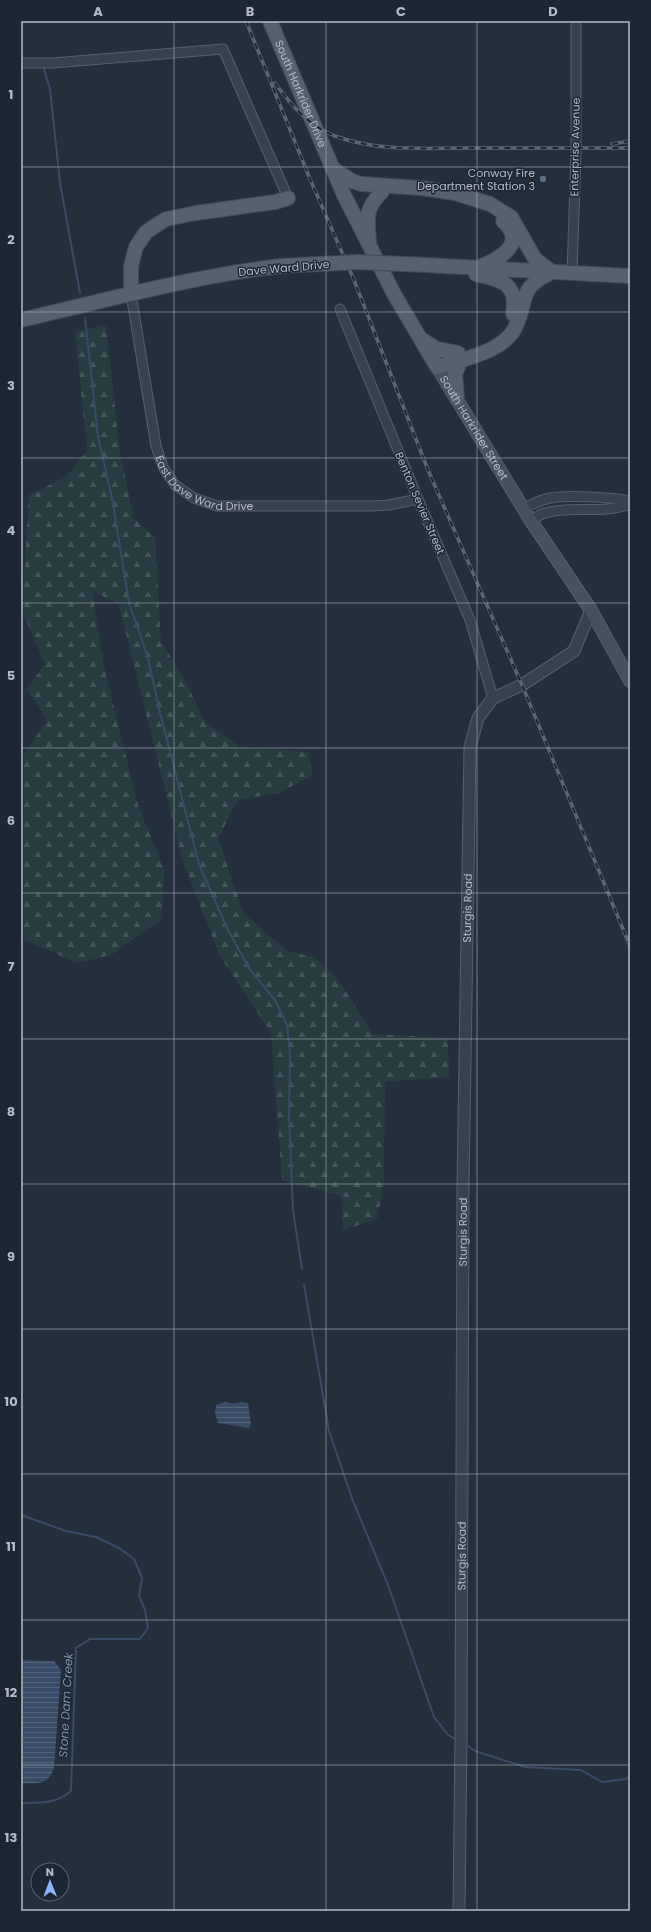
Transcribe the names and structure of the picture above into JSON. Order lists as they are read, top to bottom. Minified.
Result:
{"streets":{"main road":["South Harkrider Drive","Dave Ward Drive","South Harkrider Street"],"street":["Enterprise Avenue","East Dave Ward Drive","Benton Sevier Street","Sturgis Road"]},"crossings":[["South Harkrider Drive","South Harkrider Street"],["Dave Ward Drive","East Dave Ward Drive"],["South Harkrider Street","Sturgis Road"],["East Dave Ward Drive","Benton Sevier Street"],["Benton Sevier Street","Sturgis Road"]],"water":["Stone Dam Creek"],"places":["Conway Fire Department Station 3"],"north":"top","grid":{"columns":["A","B","C","D"],"rows":["1","2","3","4","5","6","7","8","9","10","11","12","13"]}}
